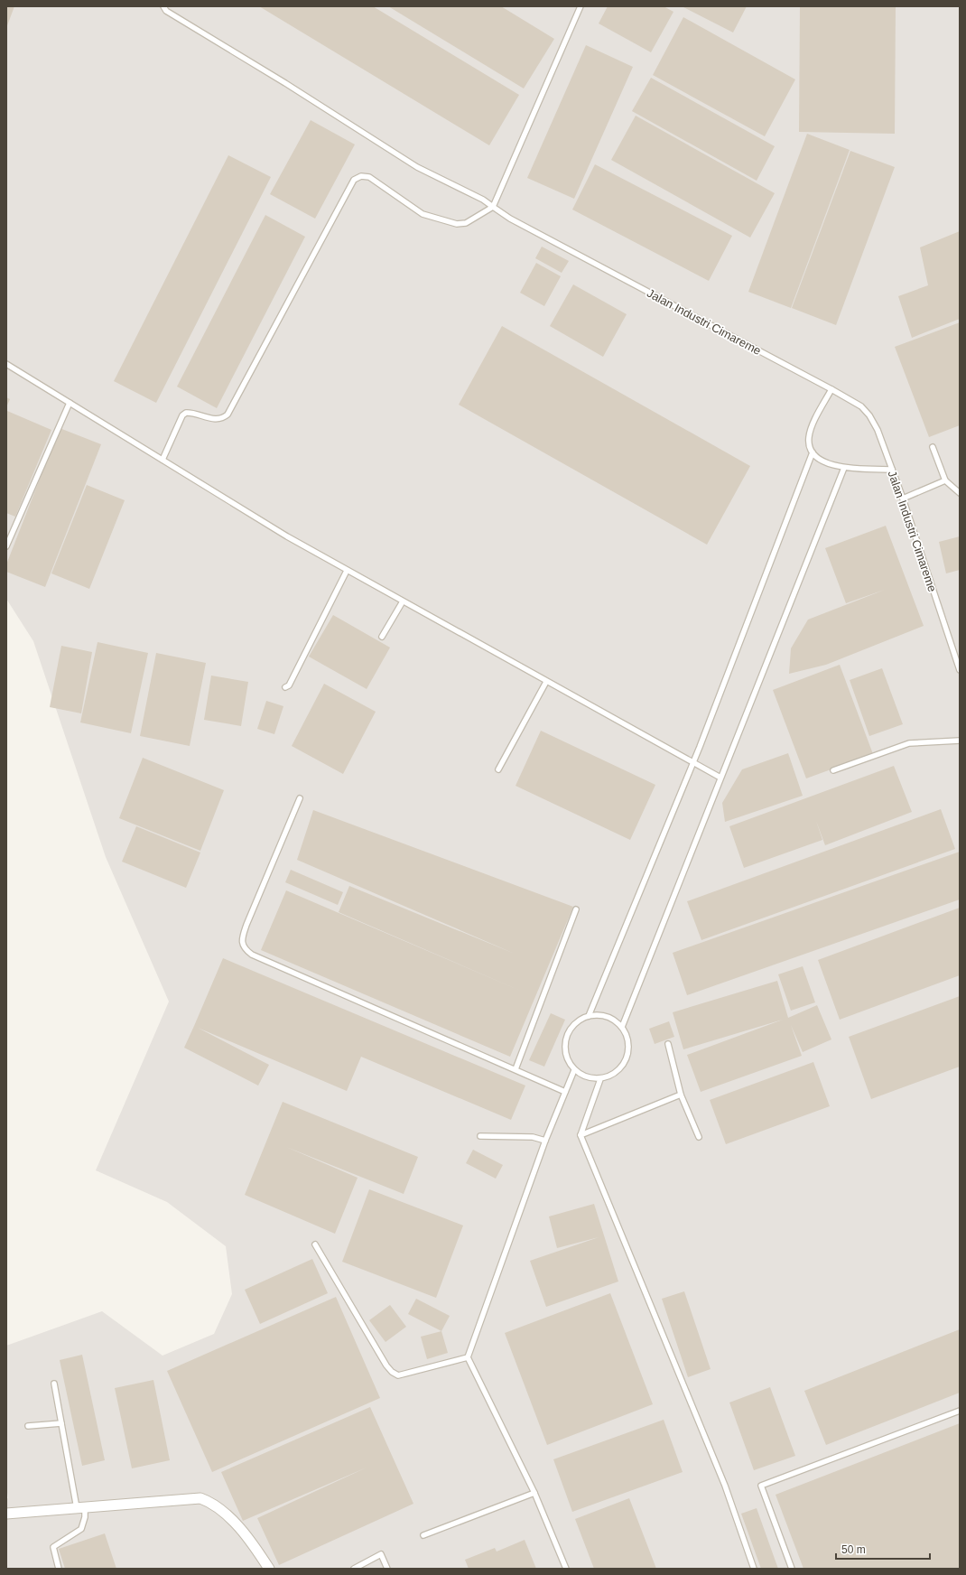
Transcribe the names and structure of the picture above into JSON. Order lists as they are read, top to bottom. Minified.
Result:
{"streets":{"lane":["Jalan Industri Cimareme"]},"scale_bar":"50 m"}
